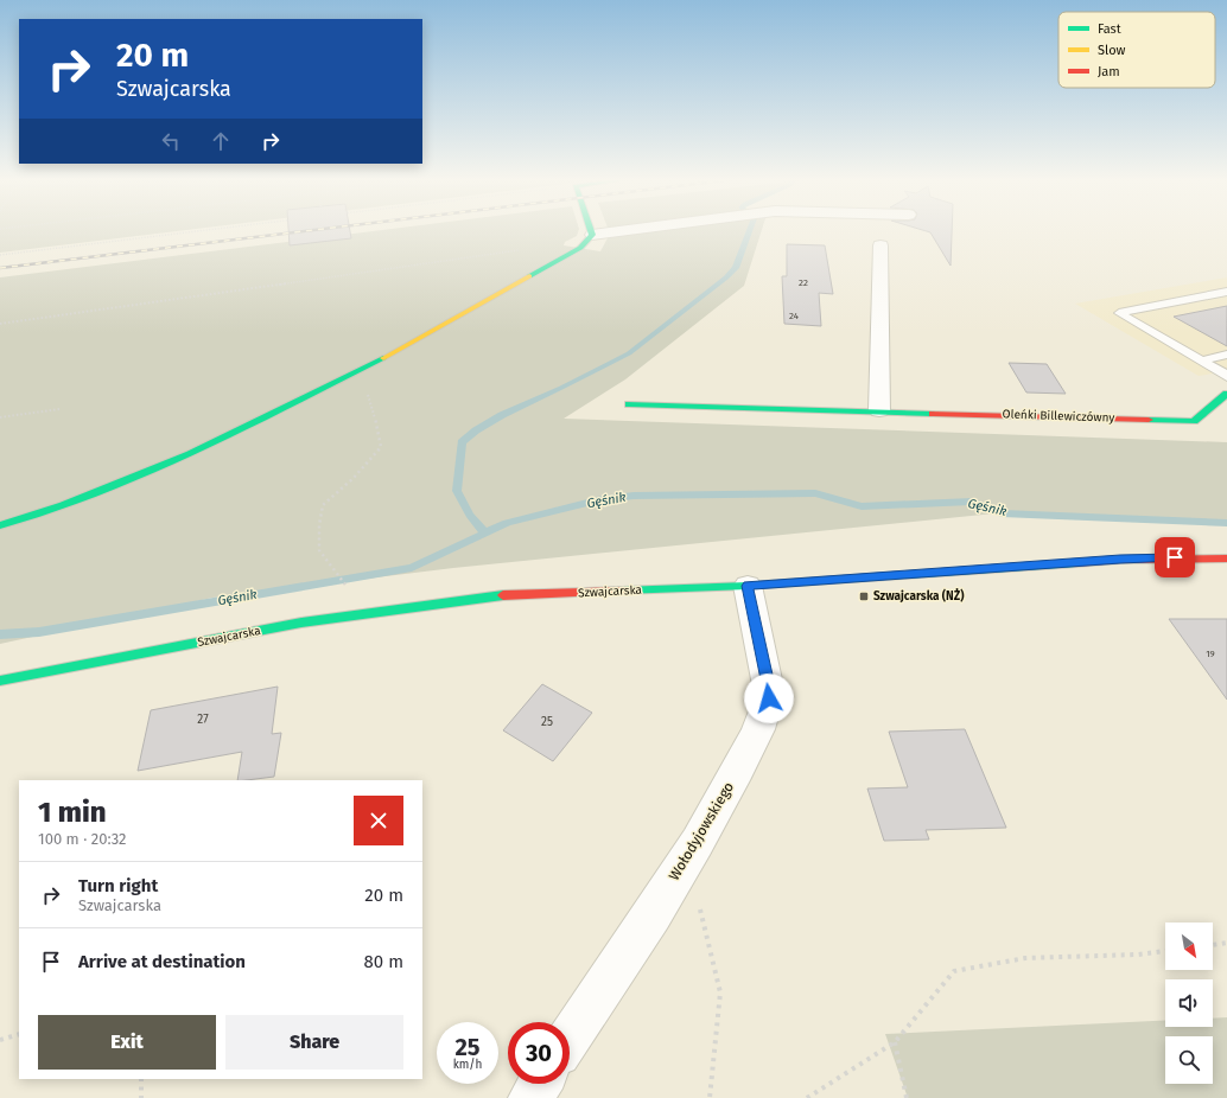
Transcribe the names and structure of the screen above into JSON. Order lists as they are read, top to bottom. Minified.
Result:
{"streets":{"street":["Oleńki Billewiczówny","Szwajcarska","Wołodyjowskiego"]},"crossings":[["Szwajcarska","Wołodyjowskiego"]],"water":["Gęśnik"],"places":{"transit":["Szwajcarska (NŻ)"]},"house_numbers":["22","24","19","27","25"],"legend":["Fast","Slow","Jam"],"north":"bottom right","page":{"turn":["20 m","Szwajcarska"],"heading":["1 min","100 m · 20:32"],"list":[{"name":"Turn right","note":"Szwajcarska","value":"20 m"},{"name":"Arrive at destination","value":"80 m"}],"buttons":["Exit","Share"],"speed":"25 km/h","limit":"30"}}
